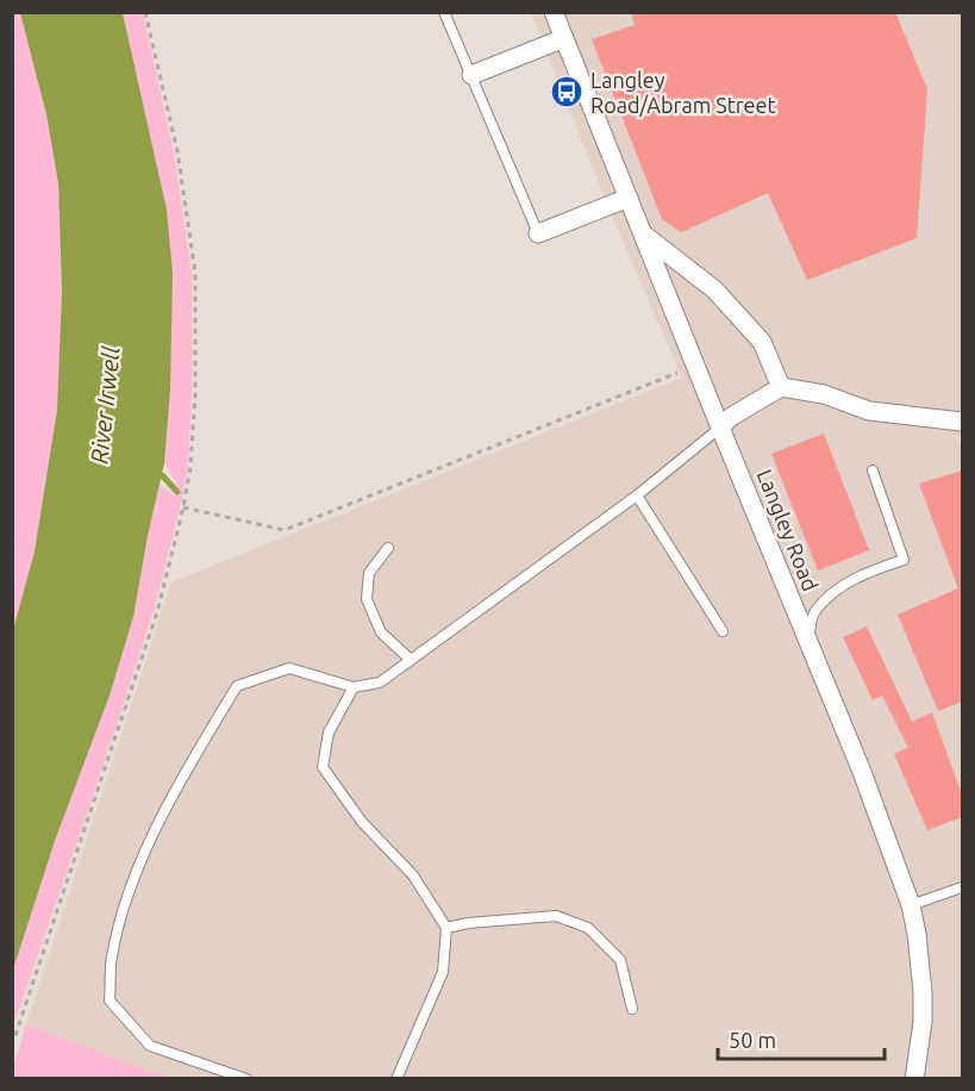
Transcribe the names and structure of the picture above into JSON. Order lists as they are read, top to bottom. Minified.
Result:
{"streets":{"street":["Langley Road"]},"water":["River Irwell"],"places":{"bus stop":["Langley Road/Abram Street"]},"scale_bar":"50 m"}
